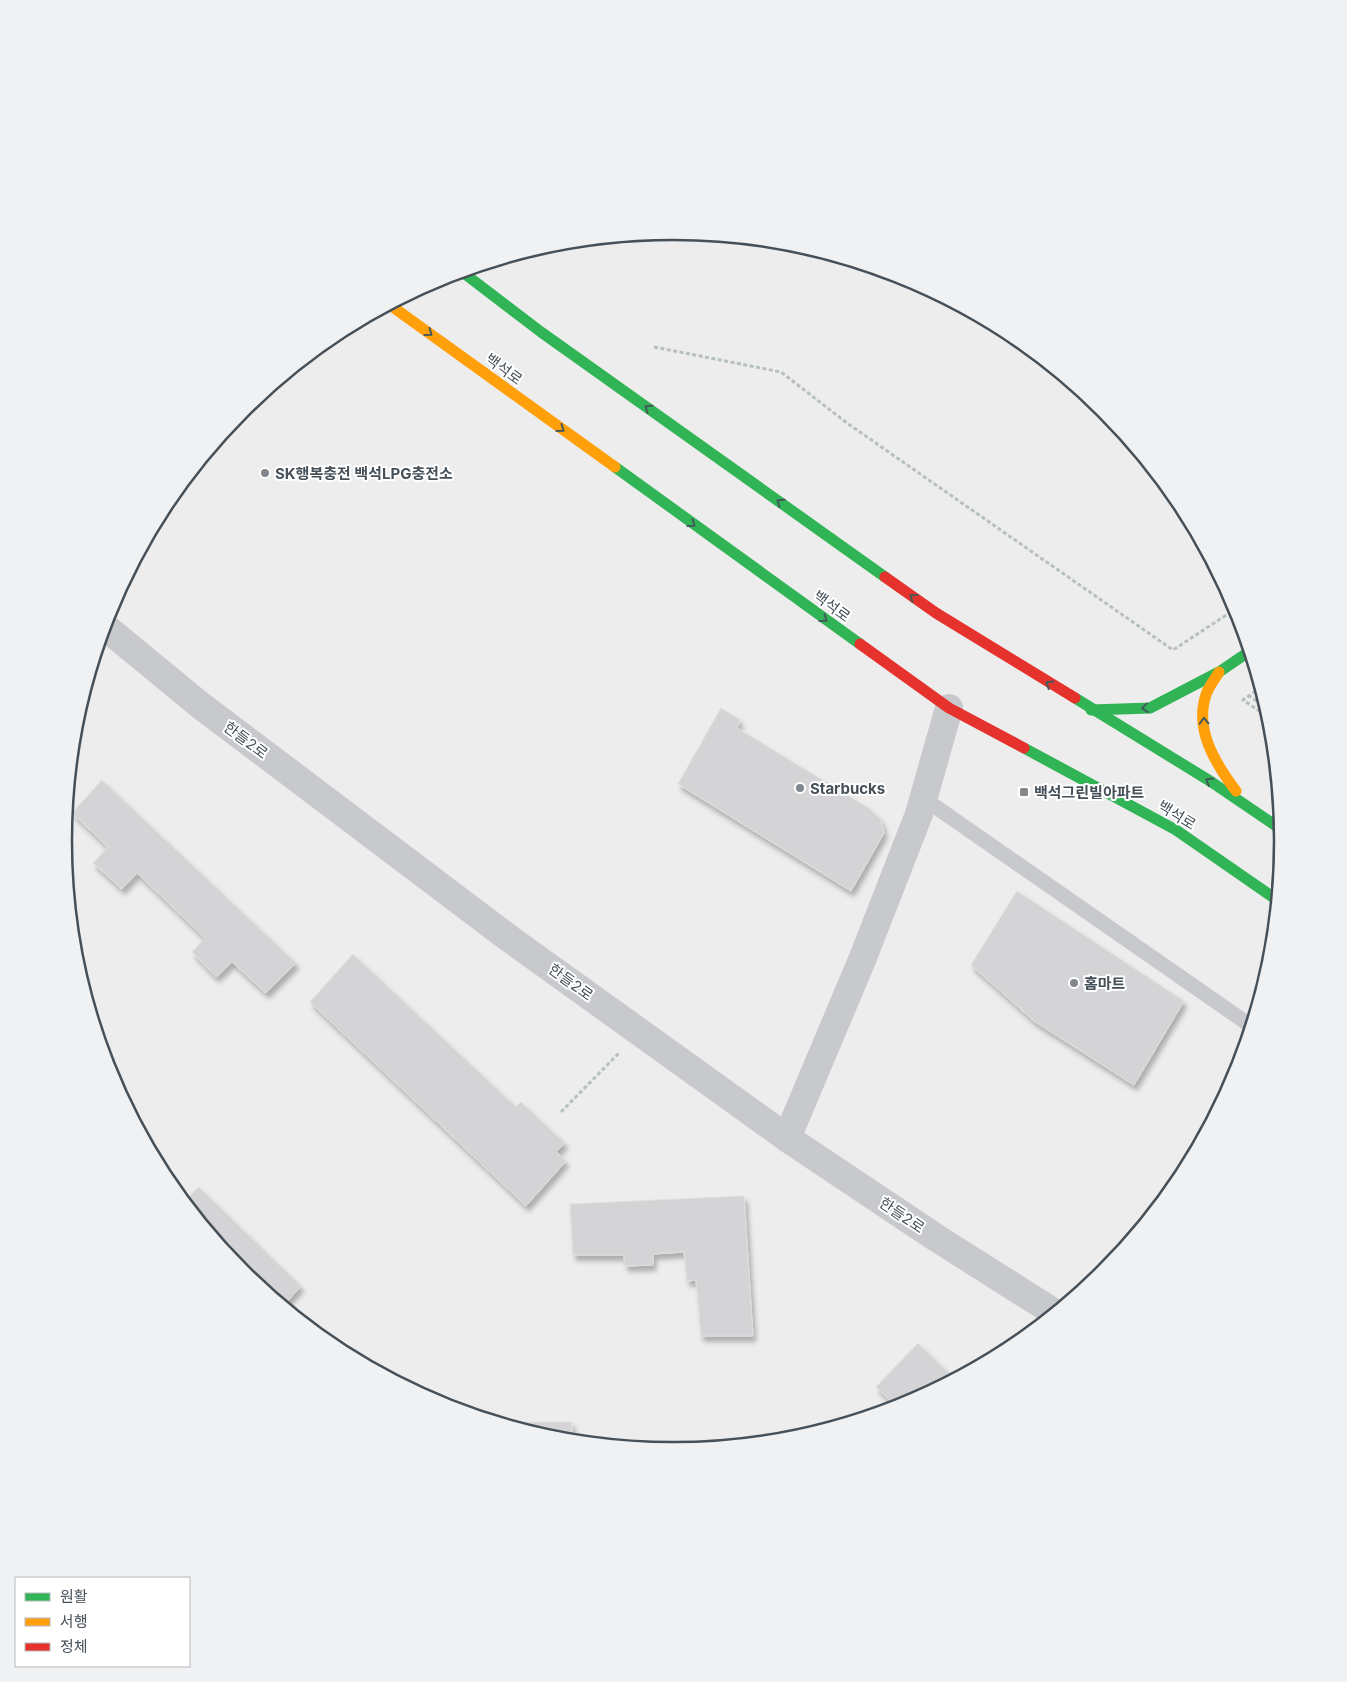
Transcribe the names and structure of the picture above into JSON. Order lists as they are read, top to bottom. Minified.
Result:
{"streets":{"main road":["백석로"],"street":["한들2로"]},"places":{"other":["SK행복충전 백석LPG충전소","Starbucks","홈마트"],"transit":["백석그린빌아파트"]},"legend":["원활","서행","정체"]}
